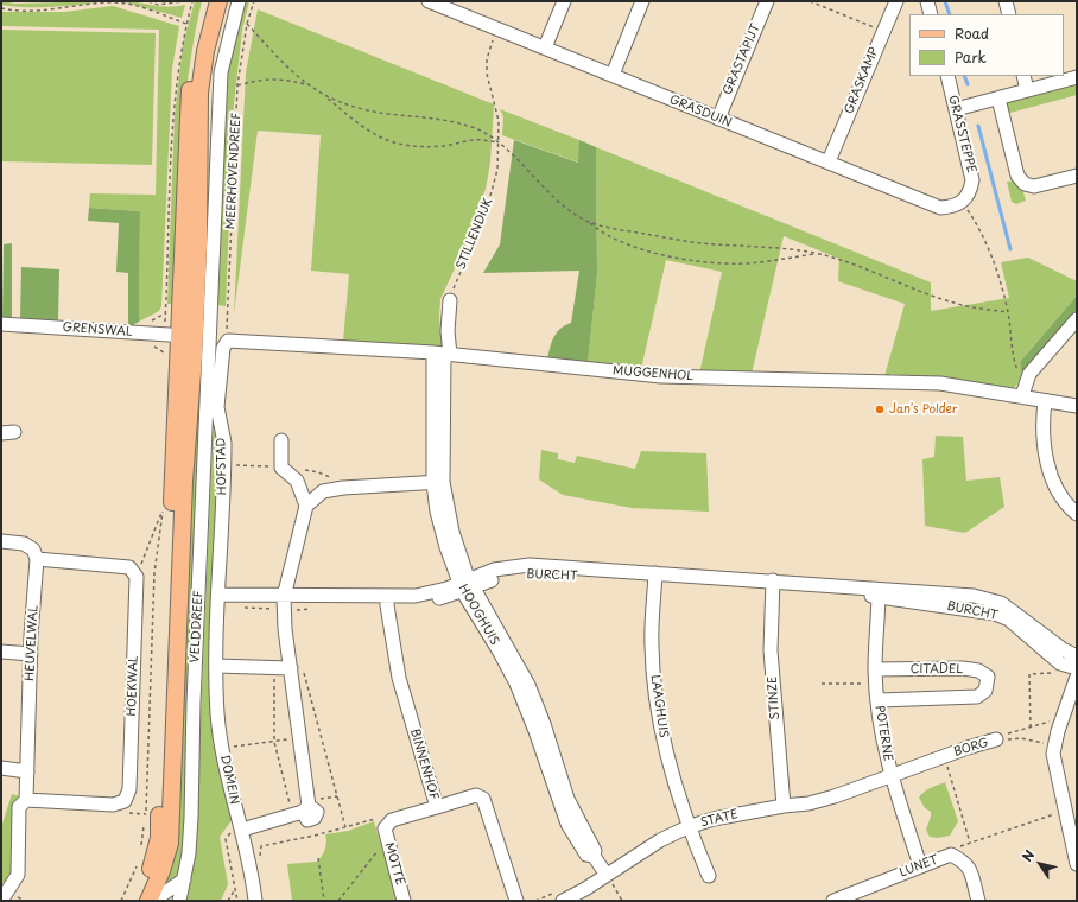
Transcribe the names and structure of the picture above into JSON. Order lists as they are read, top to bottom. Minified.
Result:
{"streets":{"main road":["VELDDREEF"],"street":["GRASTAPIJT","GRASKAMP","GRASDUIN","GRASSTEPPE","MEERHOVENDREEF","GRENSWAL","MUGGENHOL","HOFSTAD","BURCHT","HOOGHUIS","HEUVELWAL","CITADEL","HOEKWAL","STINZE","LAAGHUIS","POTERNE","BORG","BINNENHOF","DOMEIN","STATE","MOTTE","LUNET"],"path":["STILLENDIJK"]},"crossings":[["GRASTAPIJT","GRASDUIN"],["GRASKAMP","GRASDUIN"],["GRASDUIN","GRASSTEPPE"],["GRASDUIN","STILLENDIJK"],["MEERHOVENDREEF","GRENSWAL"],["MEERHOVENDREEF","MUGGENHOL"],["MEERHOVENDREEF","HOFSTAD"],["MEERHOVENDREEF","VELDDREEF"],["GRENSWAL","VELDDREEF"],["MUGGENHOL","HOFSTAD"],["MUGGENHOL","HOOGHUIS"],["HOFSTAD","BURCHT"],["HOFSTAD","DOMEIN"],["BURCHT","HOOGHUIS"],["BURCHT","STINZE"],["BURCHT","LAAGHUIS"],["BURCHT","POTERNE"],["BURCHT","BINNENHOF"],["BURCHT","DOMEIN"],["HOOGHUIS","STATE"],["HEUVELWAL","HOEKWAL"],["CITADEL","POTERNE"],["STINZE","STATE"],["LAAGHUIS","STATE"],["POTERNE","BORG"],["POTERNE","STATE"],["POTERNE","LUNET"],["BORG","STATE"]],"places":["Jan's Polder"],"legend":["Road","Park"],"north":"top left"}
